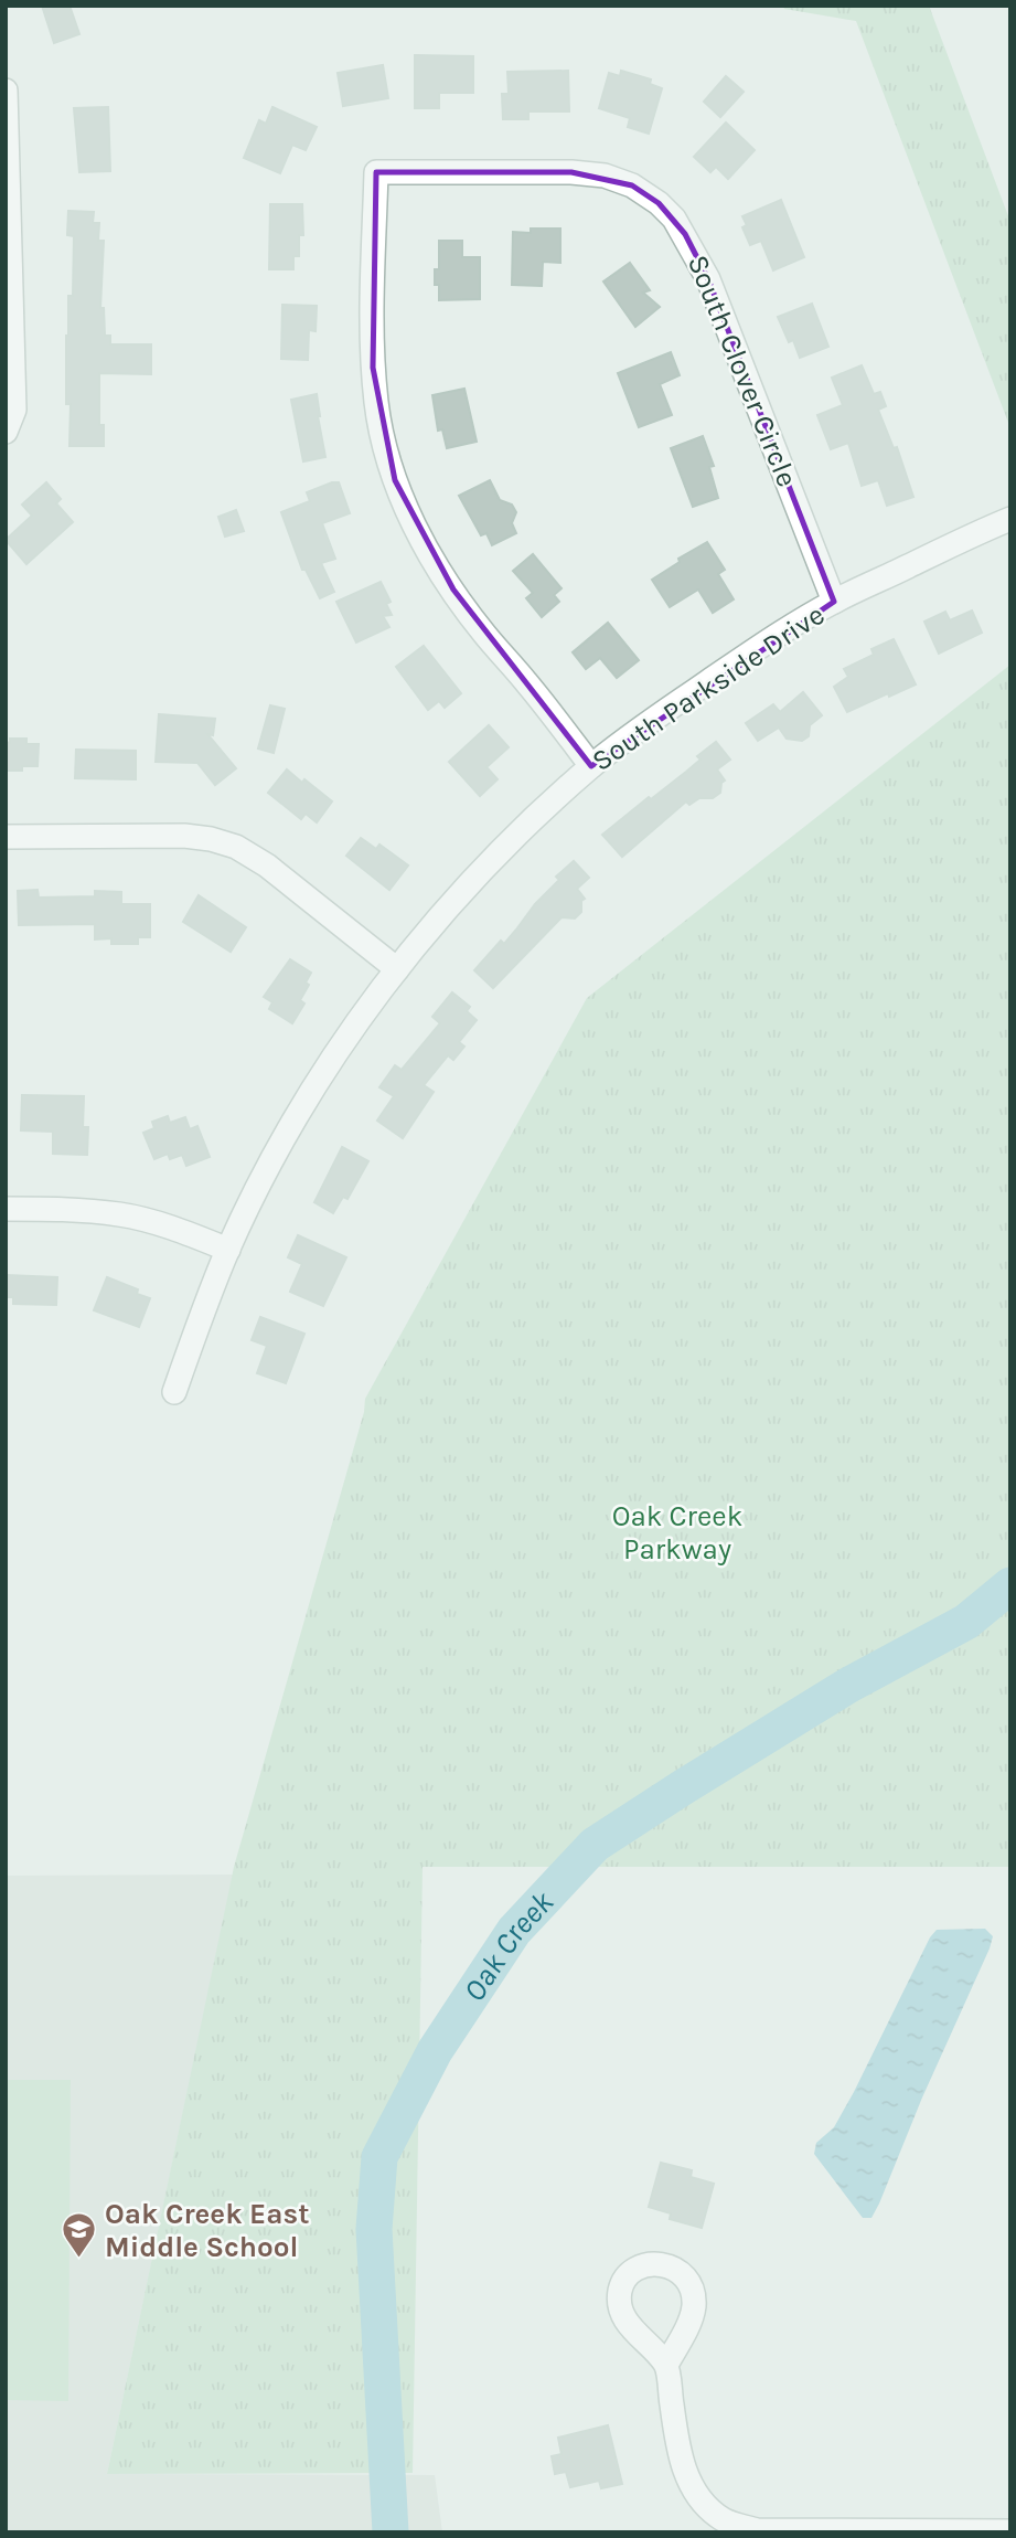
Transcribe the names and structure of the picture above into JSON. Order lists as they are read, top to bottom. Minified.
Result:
{"streets":{"street":["South Clover Circle","South Parkside Drive"]},"crossings":[["South Clover Circle","South Parkside Drive"]],"water":["Oak Creek"],"parks":["Oak Creek Parkway"],"places":{"school or university":["Oak Creek East Middle School"]}}
